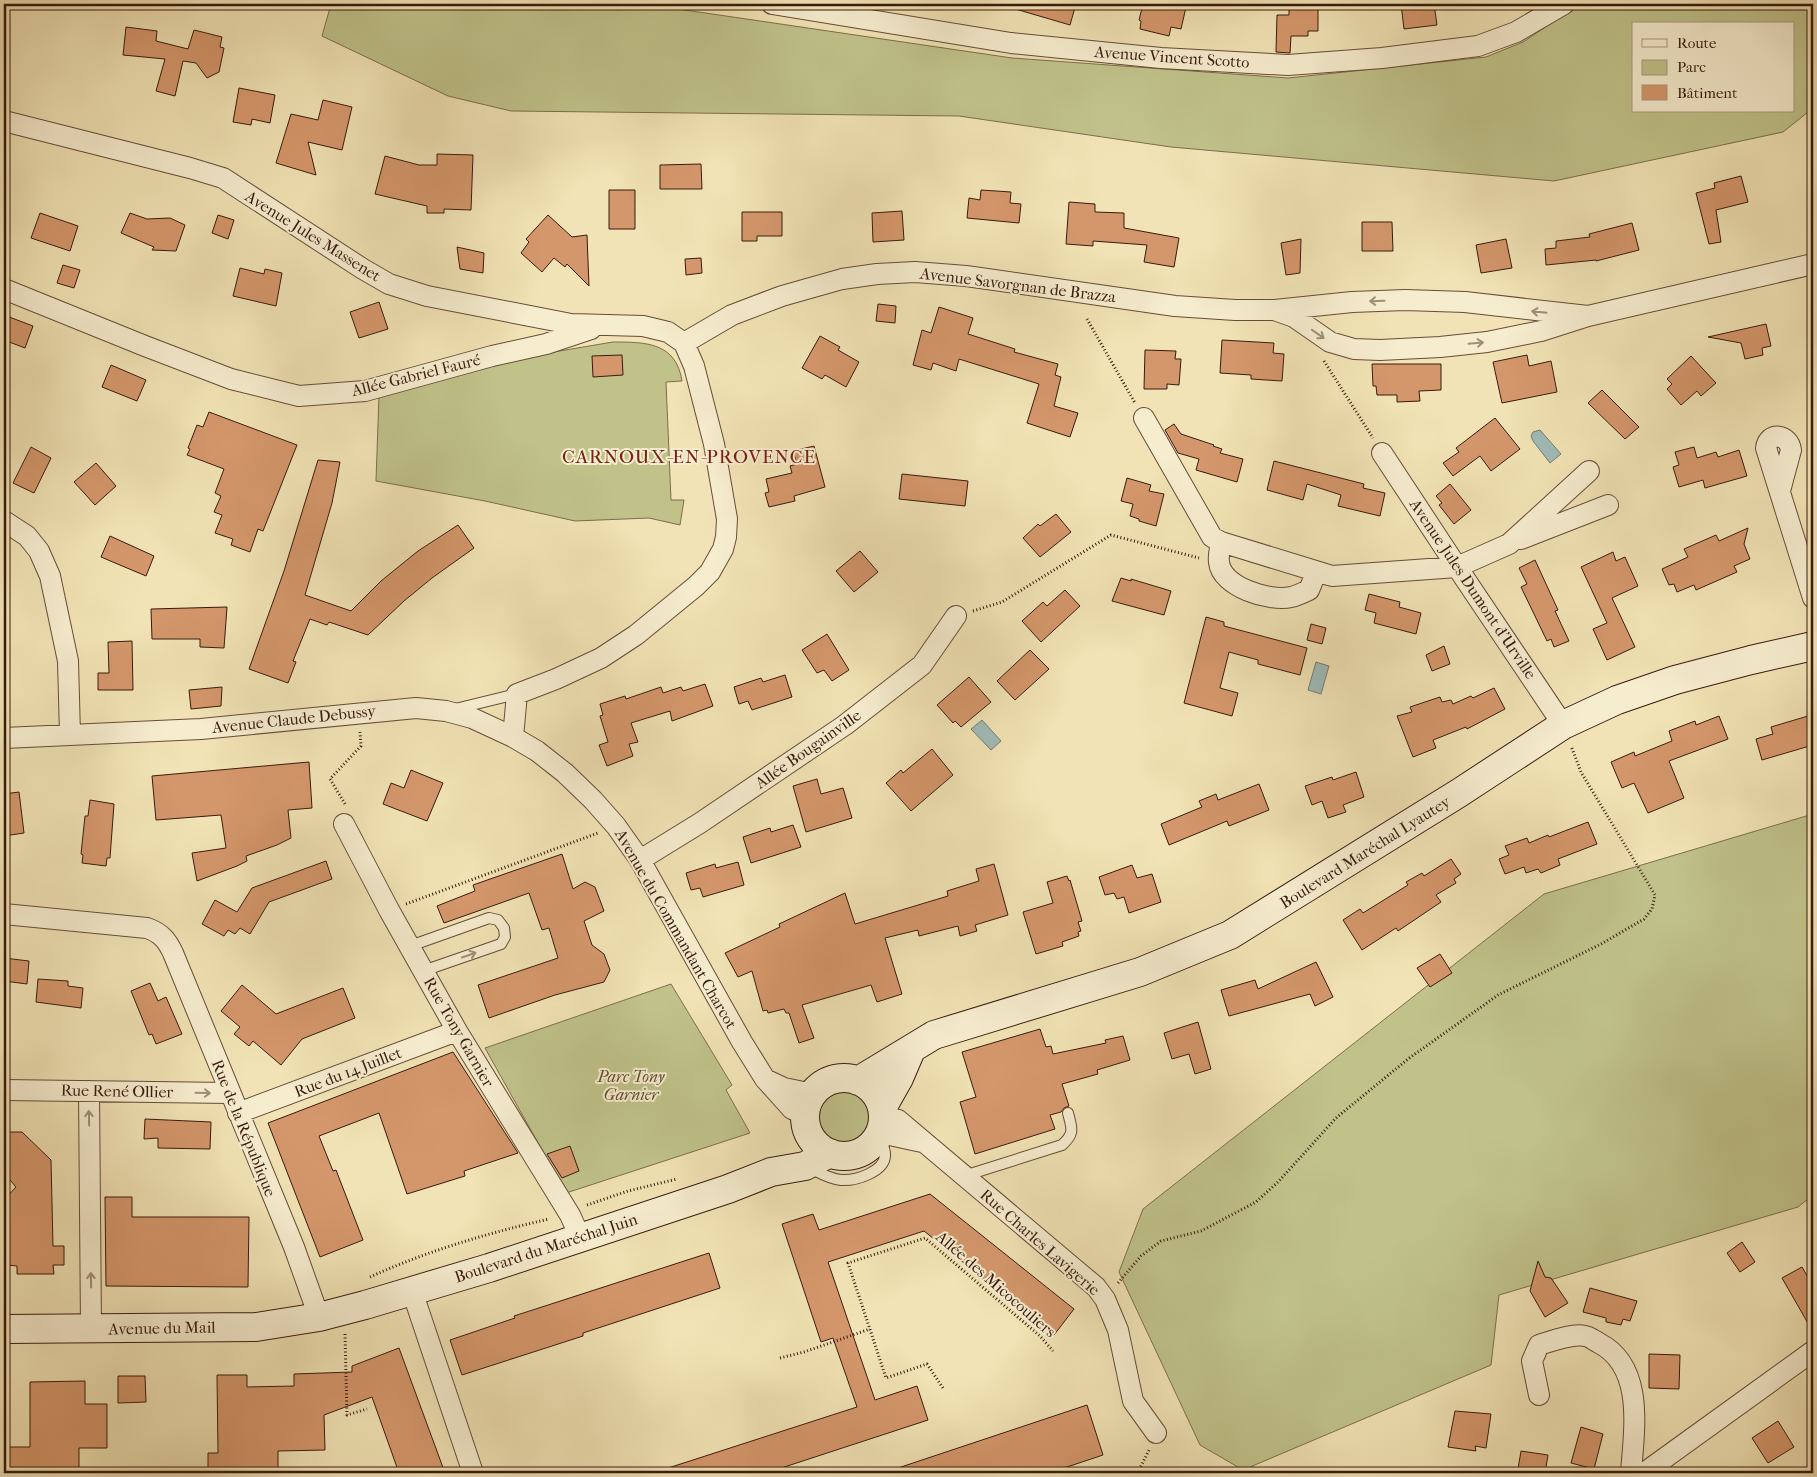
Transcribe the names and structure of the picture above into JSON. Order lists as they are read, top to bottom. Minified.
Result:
{"streets":{"main road":["Boulevard Maréchal Lyautey","Boulevard du Maréchal Juin","Avenue du Mail"],"street":["Avenue Vincent Scotto","Avenue Jules Massenet","Avenue Savorgnan de Brazza","Allée Gabriel Fauré","Avenue Jules Dumont d'Urville","Avenue Claude Debussy","Allée Bougainville","Avenue du Commandant Charcot","Rue Tony Garnier","Rue du 14 Juillet","Rue René Ollier","Rue de la République","Rue Charles Lavigerie"],"path":["Allée des Micocouliers"]},"crossings":[["Avenue Jules Massenet","Avenue Savorgnan de Brazza"],["Avenue Jules Massenet","Allée Gabriel Fauré"],["Avenue Jules Dumont d'Urville","Boulevard Maréchal Lyautey"],["Avenue Claude Debussy","Avenue du Commandant Charcot"],["Allée Bougainville","Avenue du Commandant Charcot"],["Boulevard Maréchal Lyautey","Avenue du Commandant Charcot"],["Boulevard Maréchal Lyautey","Rue Charles Lavigerie"],["Boulevard Maréchal Lyautey","Boulevard du Maréchal Juin"],["Avenue du Commandant Charcot","Rue Charles Lavigerie"],["Avenue du Commandant Charcot","Boulevard du Maréchal Juin"],["Rue Tony Garnier","Rue du 14 Juillet"],["Rue Tony Garnier","Boulevard du Maréchal Juin"],["Rue du 14 Juillet","Rue de la République"],["Rue René Ollier","Rue de la République"],["Rue de la République","Boulevard du Maréchal Juin"],["Rue de la République","Avenue du Mail"],["Rue Charles Lavigerie","Boulevard du Maréchal Juin"],["Boulevard du Maréchal Juin","Avenue du Mail"]],"one_way":["Rue René Ollier"],"districts":["CARNOUX-EN-PROVENCE"],"parks":["Parc Tony Garnier"],"legend":["Route","Parc","Bâtiment"]}
